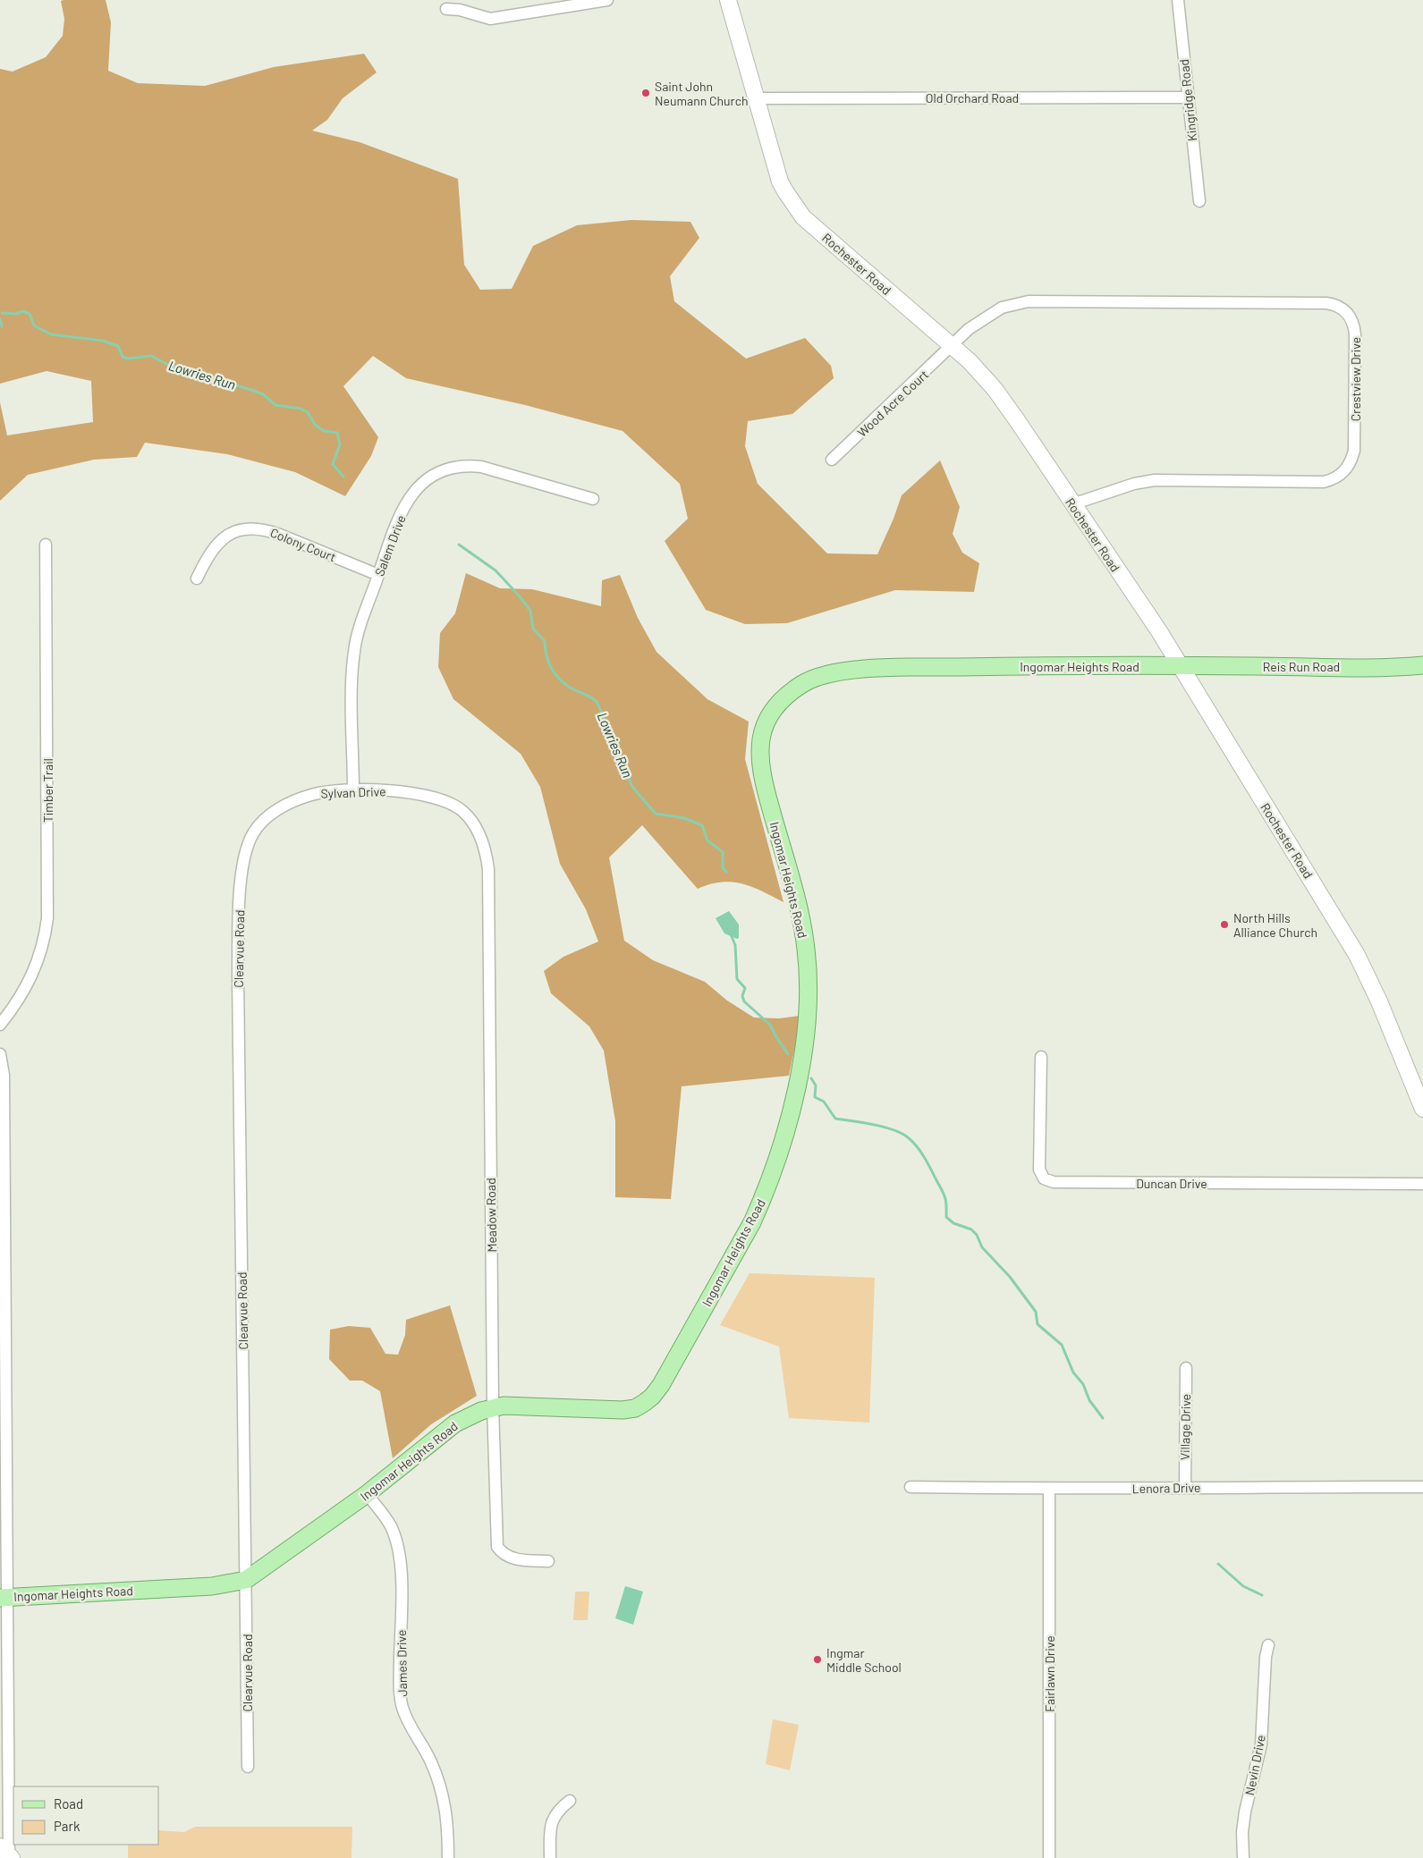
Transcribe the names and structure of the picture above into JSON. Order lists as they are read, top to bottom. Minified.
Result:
{"streets":{"main road":["Ingomar Heights Road","Reis Run Road"],"street":["Old Orchard Road","Kingridge Road","Rochester Road","Crestview Drive","Wood Acre Court","Colony Court","Salem Drive","Timber Trail","Sylvan Drive","Clearvue Road","Duncan Drive","Meadow Road","Village Drive","Lenora Drive","James Drive","Fairlawn Drive","Nevin Drive"]},"crossings":[["Old Orchard Road","Kingridge Road"],["Old Orchard Road","Rochester Road"],["Rochester Road","Crestview Drive"],["Rochester Road","Wood Acre Court"],["Rochester Road","Ingomar Heights Road"],["Rochester Road","Reis Run Road"],["Crestview Drive","Wood Acre Court"],["Colony Court","Salem Drive"],["Salem Drive","Sylvan Drive"],["Ingomar Heights Road","Reis Run Road"],["Ingomar Heights Road","Clearvue Road"],["Ingomar Heights Road","Meadow Road"],["Ingomar Heights Road","James Drive"],["Sylvan Drive","Clearvue Road"],["Sylvan Drive","Meadow Road"],["Village Drive","Lenora Drive"],["Lenora Drive","Fairlawn Drive"]],"water":["Lowries Run"],"places":["Saint John Neumann Church","North Hills Alliance Church","Ingmar Middle School"],"legend":["Road","Park"]}
